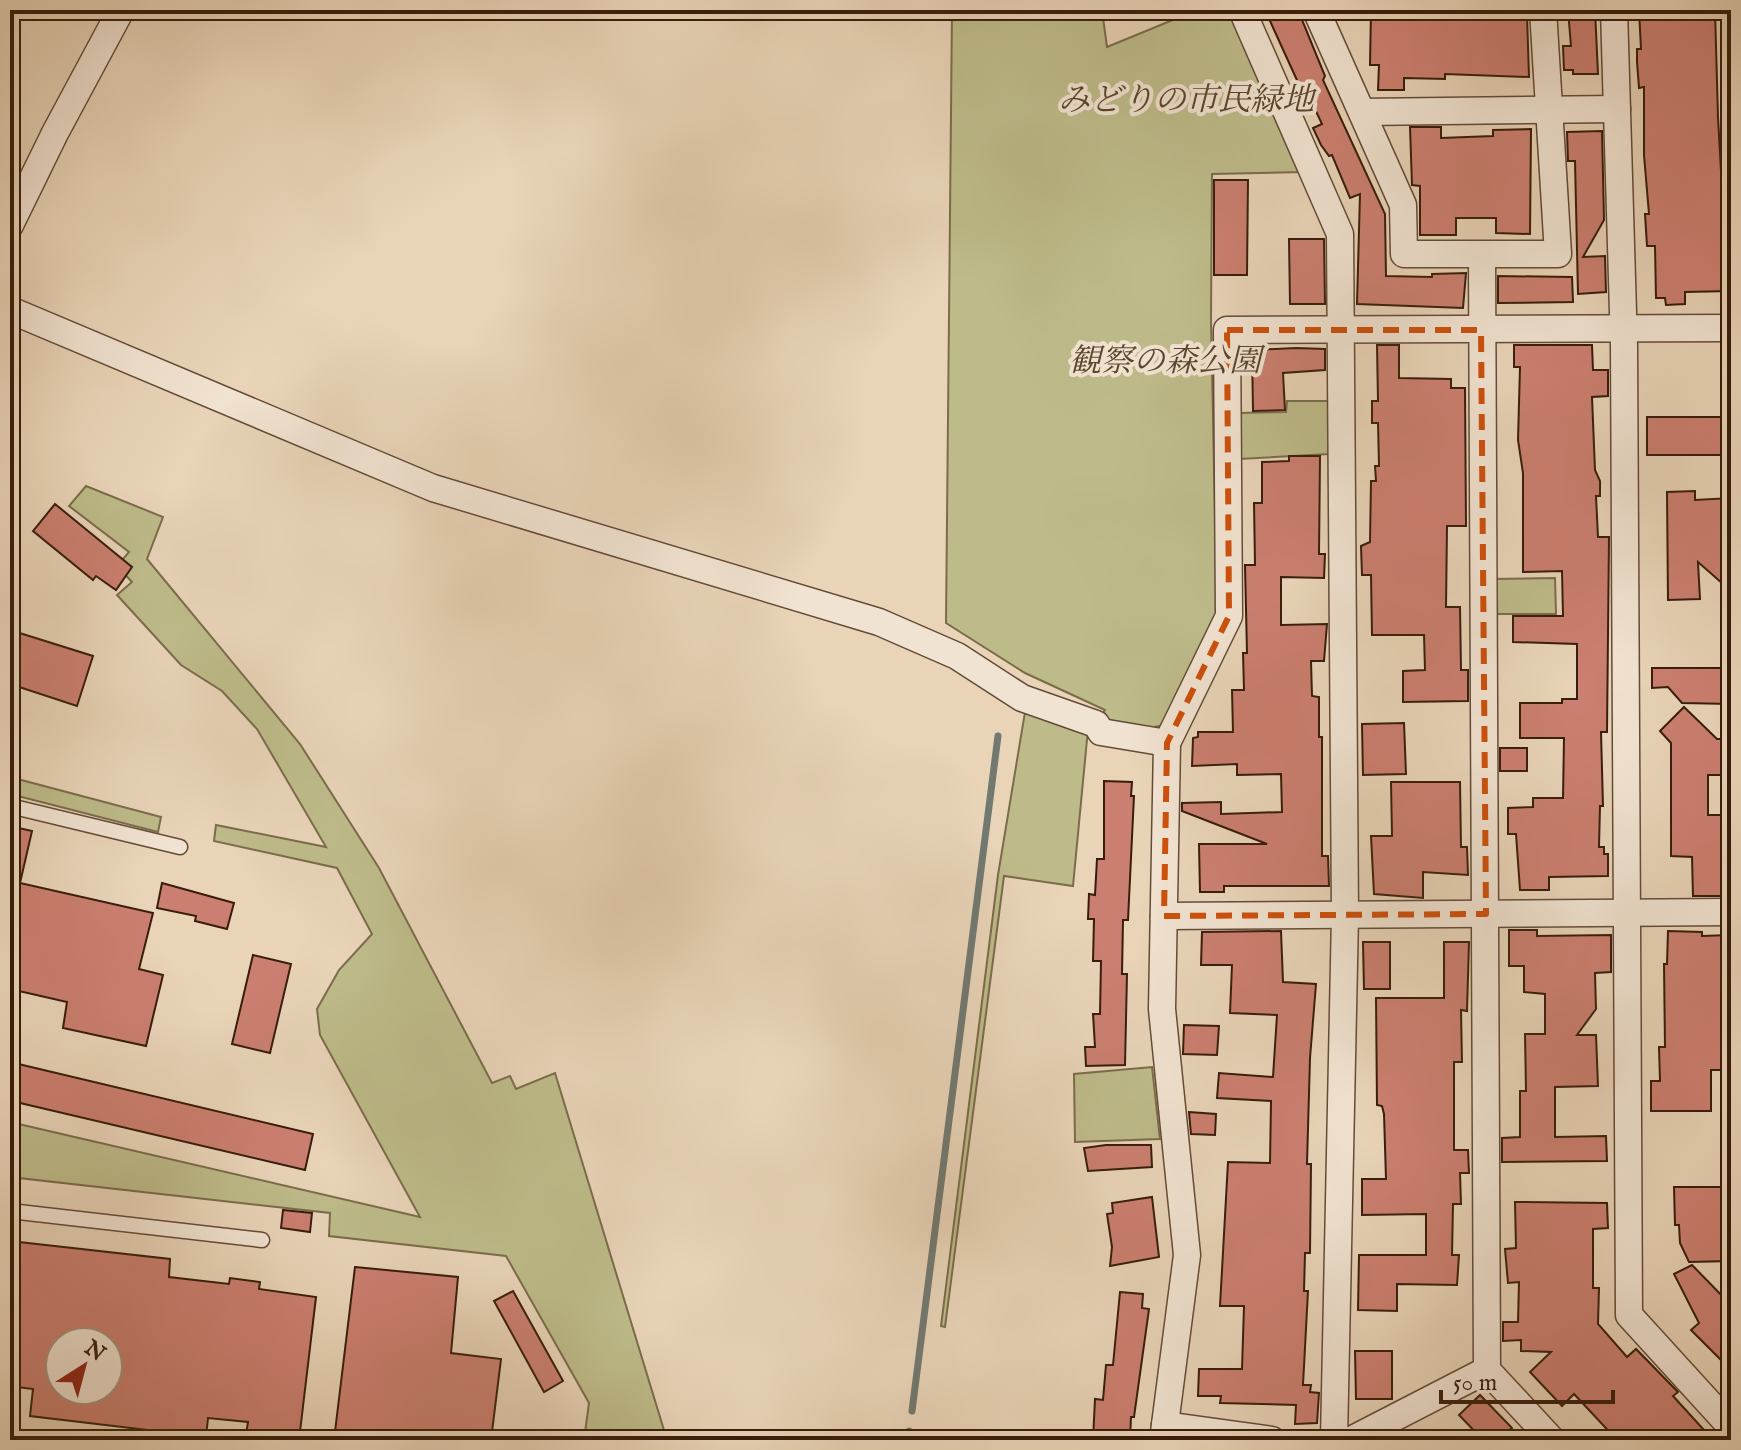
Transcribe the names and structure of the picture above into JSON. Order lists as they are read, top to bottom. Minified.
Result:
{"parks":["みどりの市民緑地","観察の森公園"],"scale_bar":"50 m","north":"top right"}
